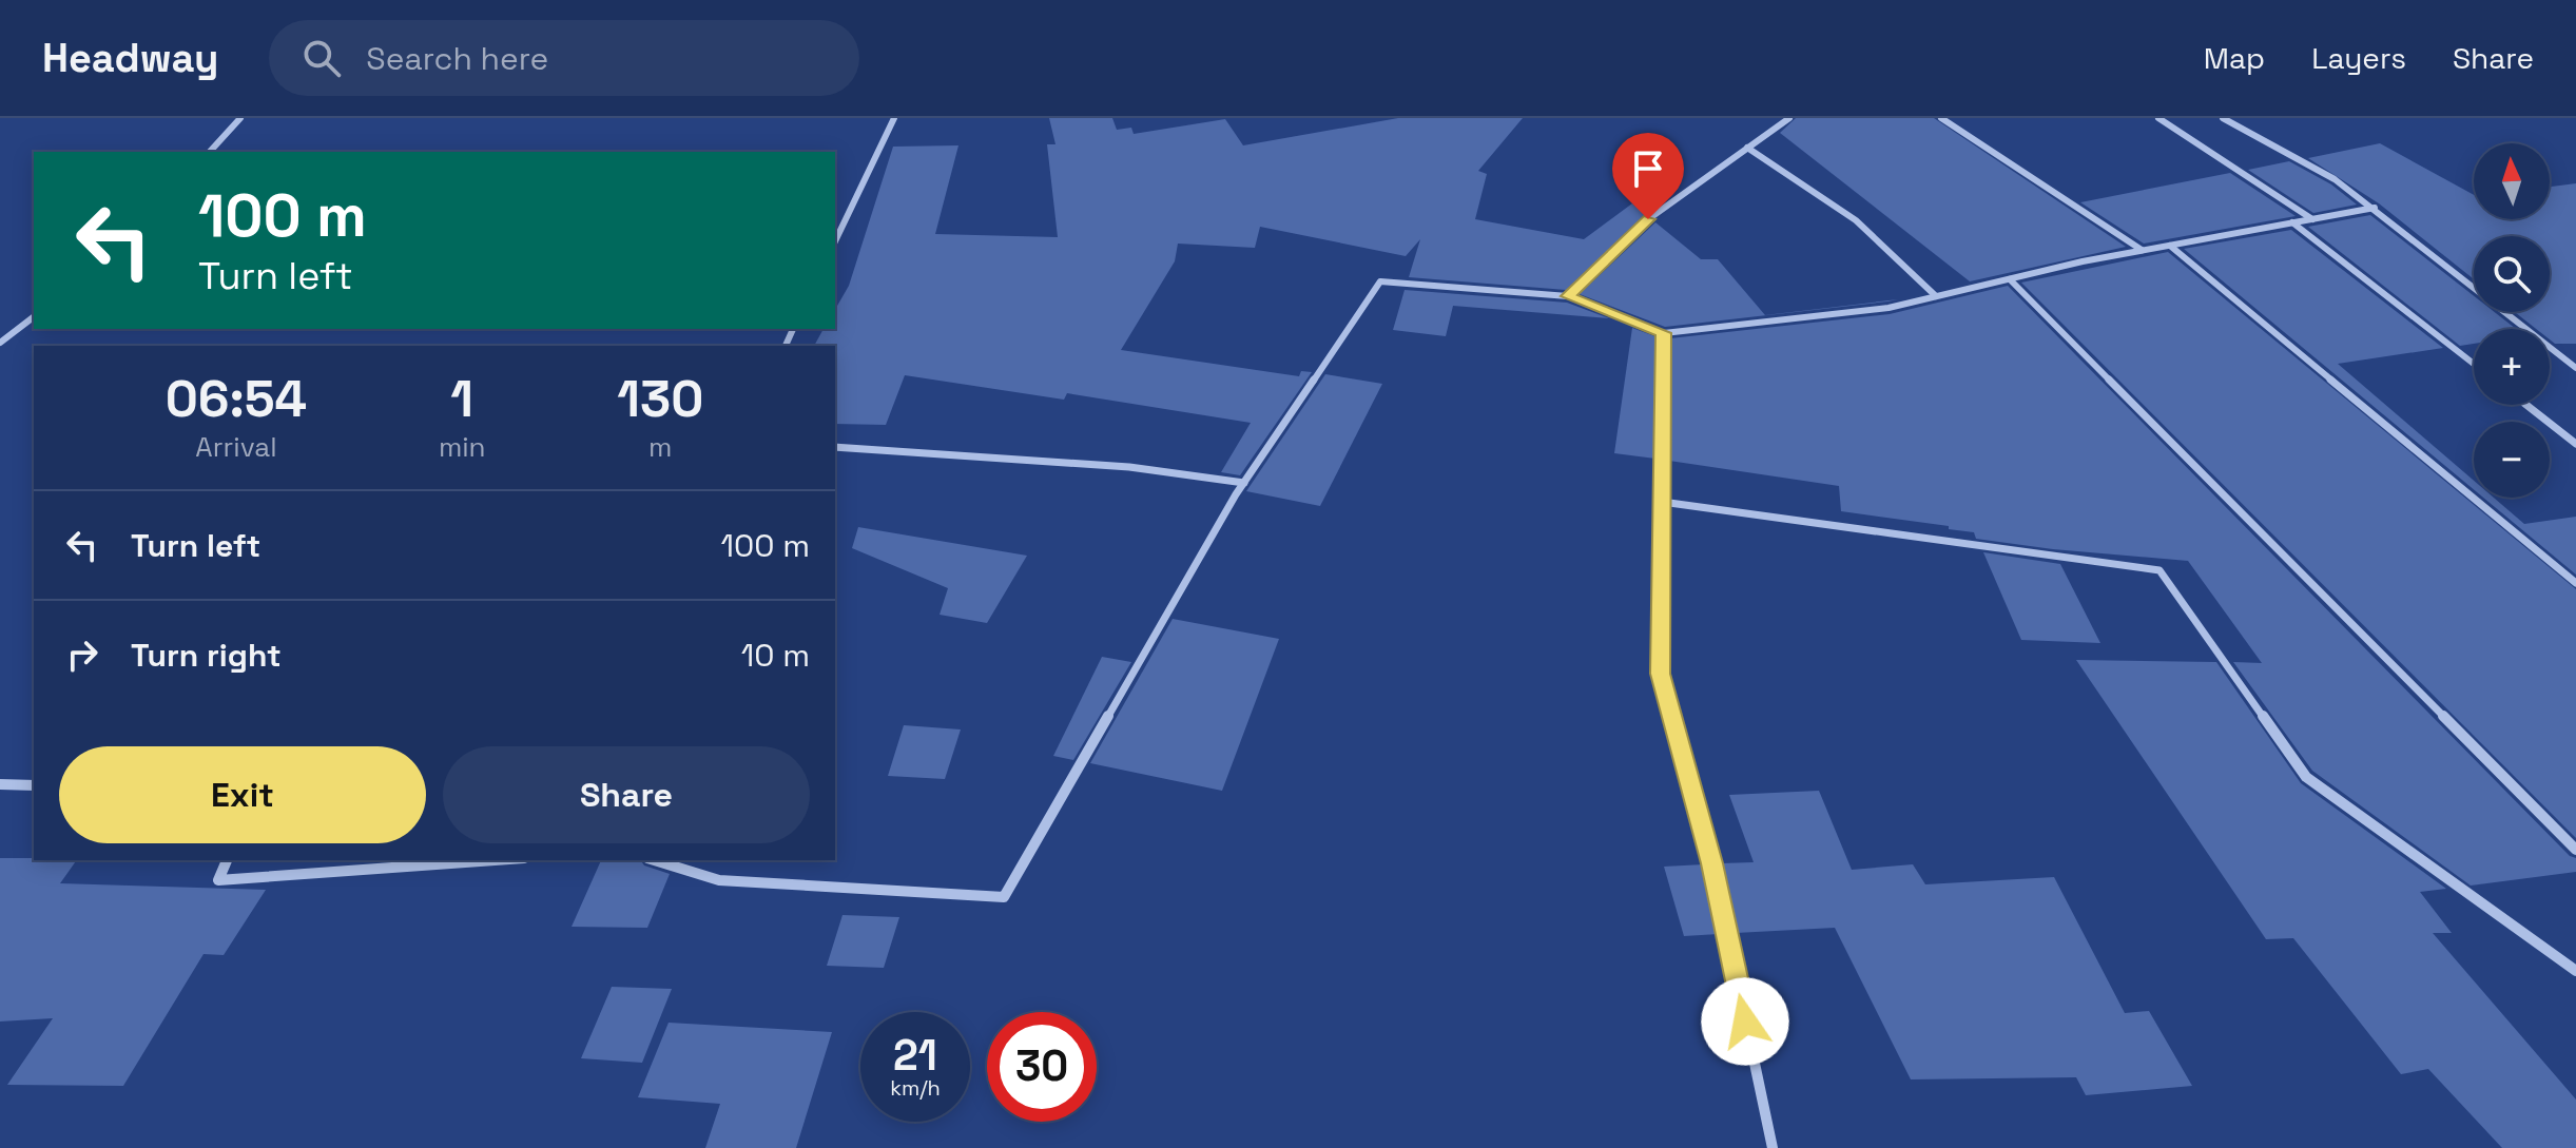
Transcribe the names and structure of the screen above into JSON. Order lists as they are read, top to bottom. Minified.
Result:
{"north":"top","page":{"header":"Headway","search":"Search here","nav":["Map","Layers","Share"],"map_buttons":["+","−"],"turn":["100 m","Turn left"],"eta":["06:54","Arrival","1","min","130","m"],"list":[{"name":"Turn left","value":"100 m"},{"name":"Turn right","value":"10 m"}],"buttons":["Exit","Share"],"speed":"21 km/h","limit":"30"}}
